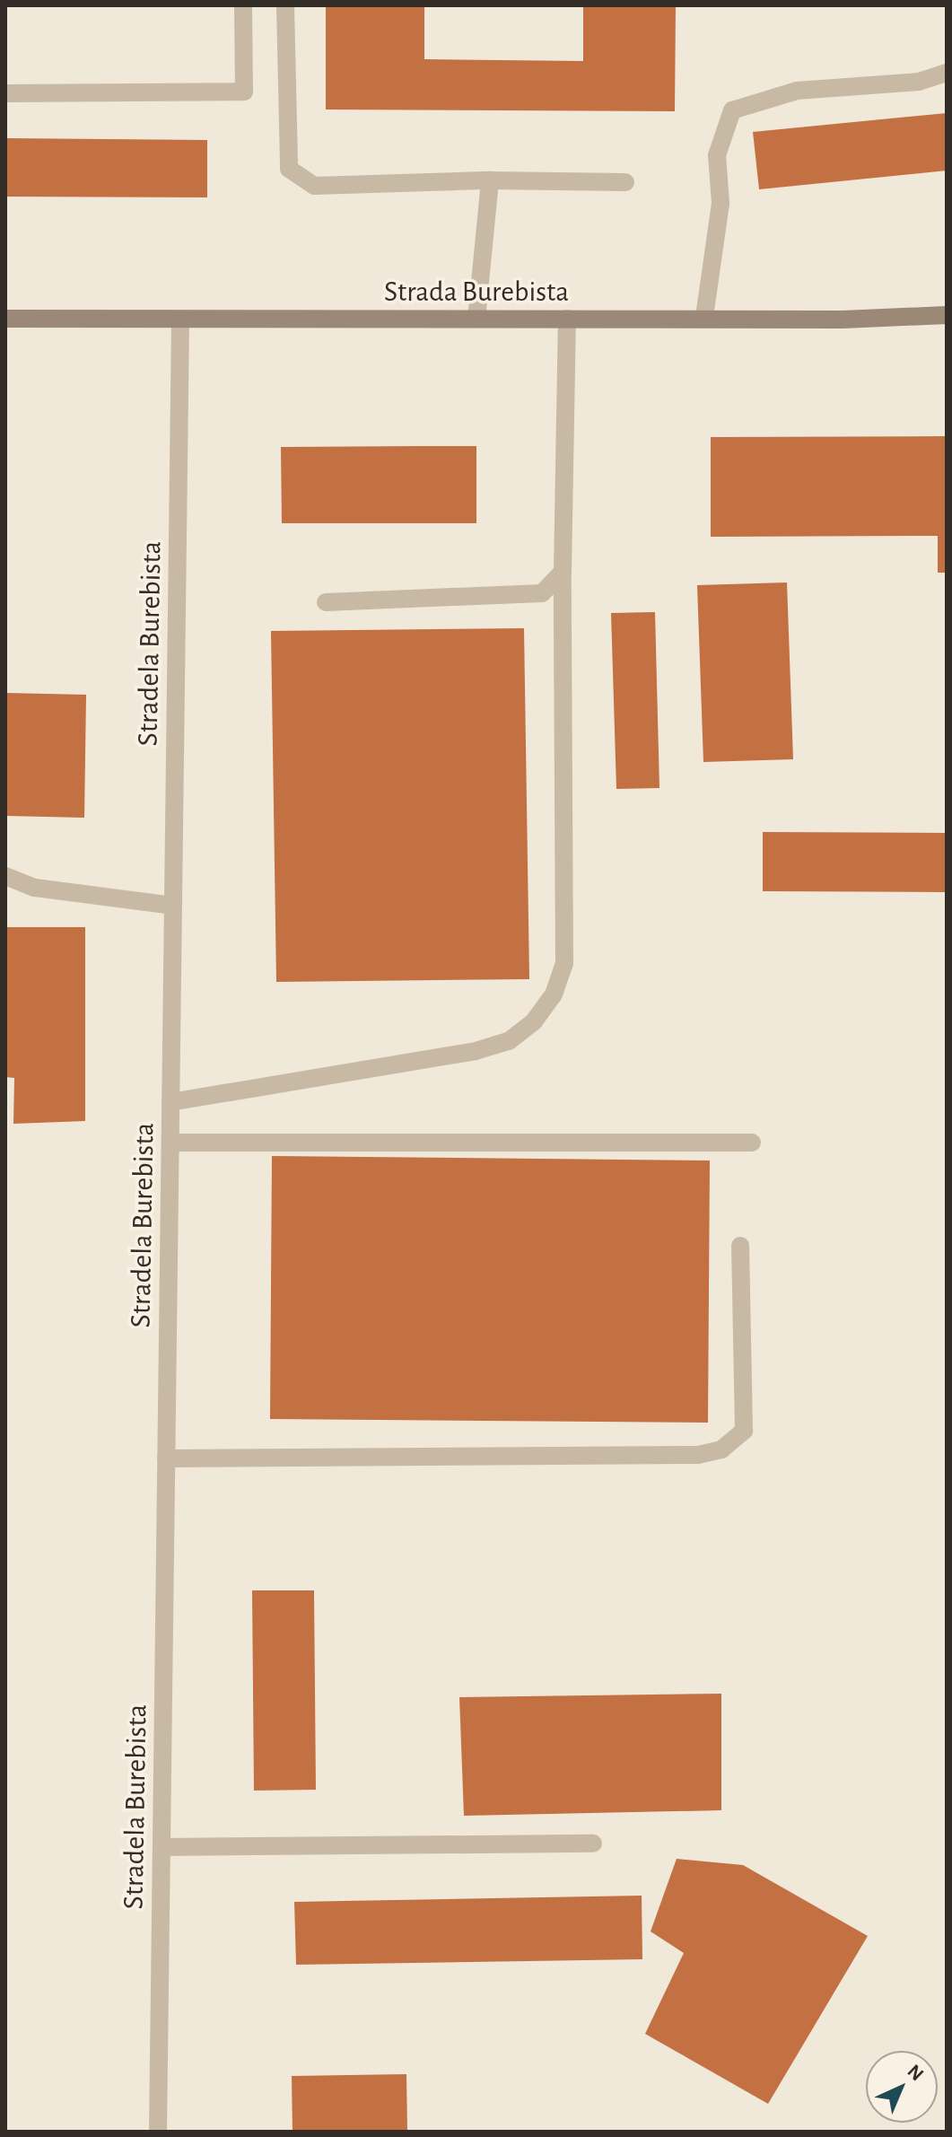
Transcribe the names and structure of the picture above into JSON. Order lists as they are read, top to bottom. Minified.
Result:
{"streets":{"main road":["Strada Burebista"],"street":["Stradela Burebista"]},"crossings":[["Strada Burebista","Stradela Burebista"]],"north":"top right"}
